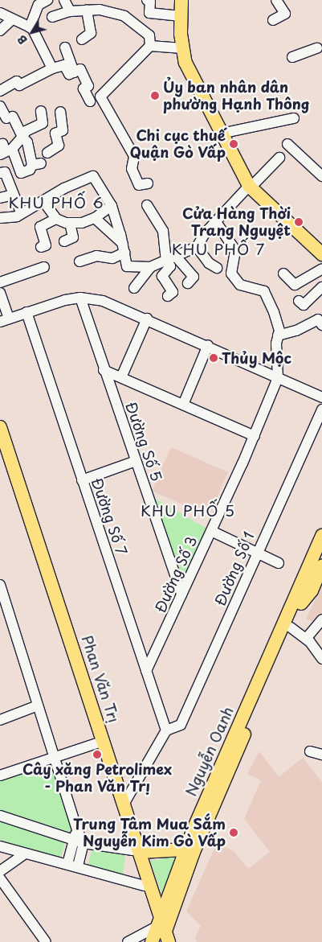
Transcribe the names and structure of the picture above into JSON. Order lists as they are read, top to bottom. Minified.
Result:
{"streets":{"main road":["Phan Văn Trị","Nguyễn Oanh"],"street":["Đường Số 5","Đường Số 7","Đường Số 1","Đường Số 3"]},"crossings":[["Đường Số 5","Đường Số 3"],["Đường Số 7","Đường Số 1"],["Đường Số 7","Đường Số 3"],["Phan Văn Trị","Nguyễn Oanh"]],"districts":["KHU PHỐ 6","KHU PHỐ 7","KHU PHỐ 5"],"places":["Ủy ban nhân dân phường Hạnh Thông","Chi cục thuế Quận Gò Vấp","Cửa Hàng Thời Trang Nguyệt","Thủy Mộc","Cây xăng Petrolimex - Phan Văn Trị","Trung Tâm Mua Sắm Nguyễn Kim Gò Vấp"],"north":"bottom left"}
